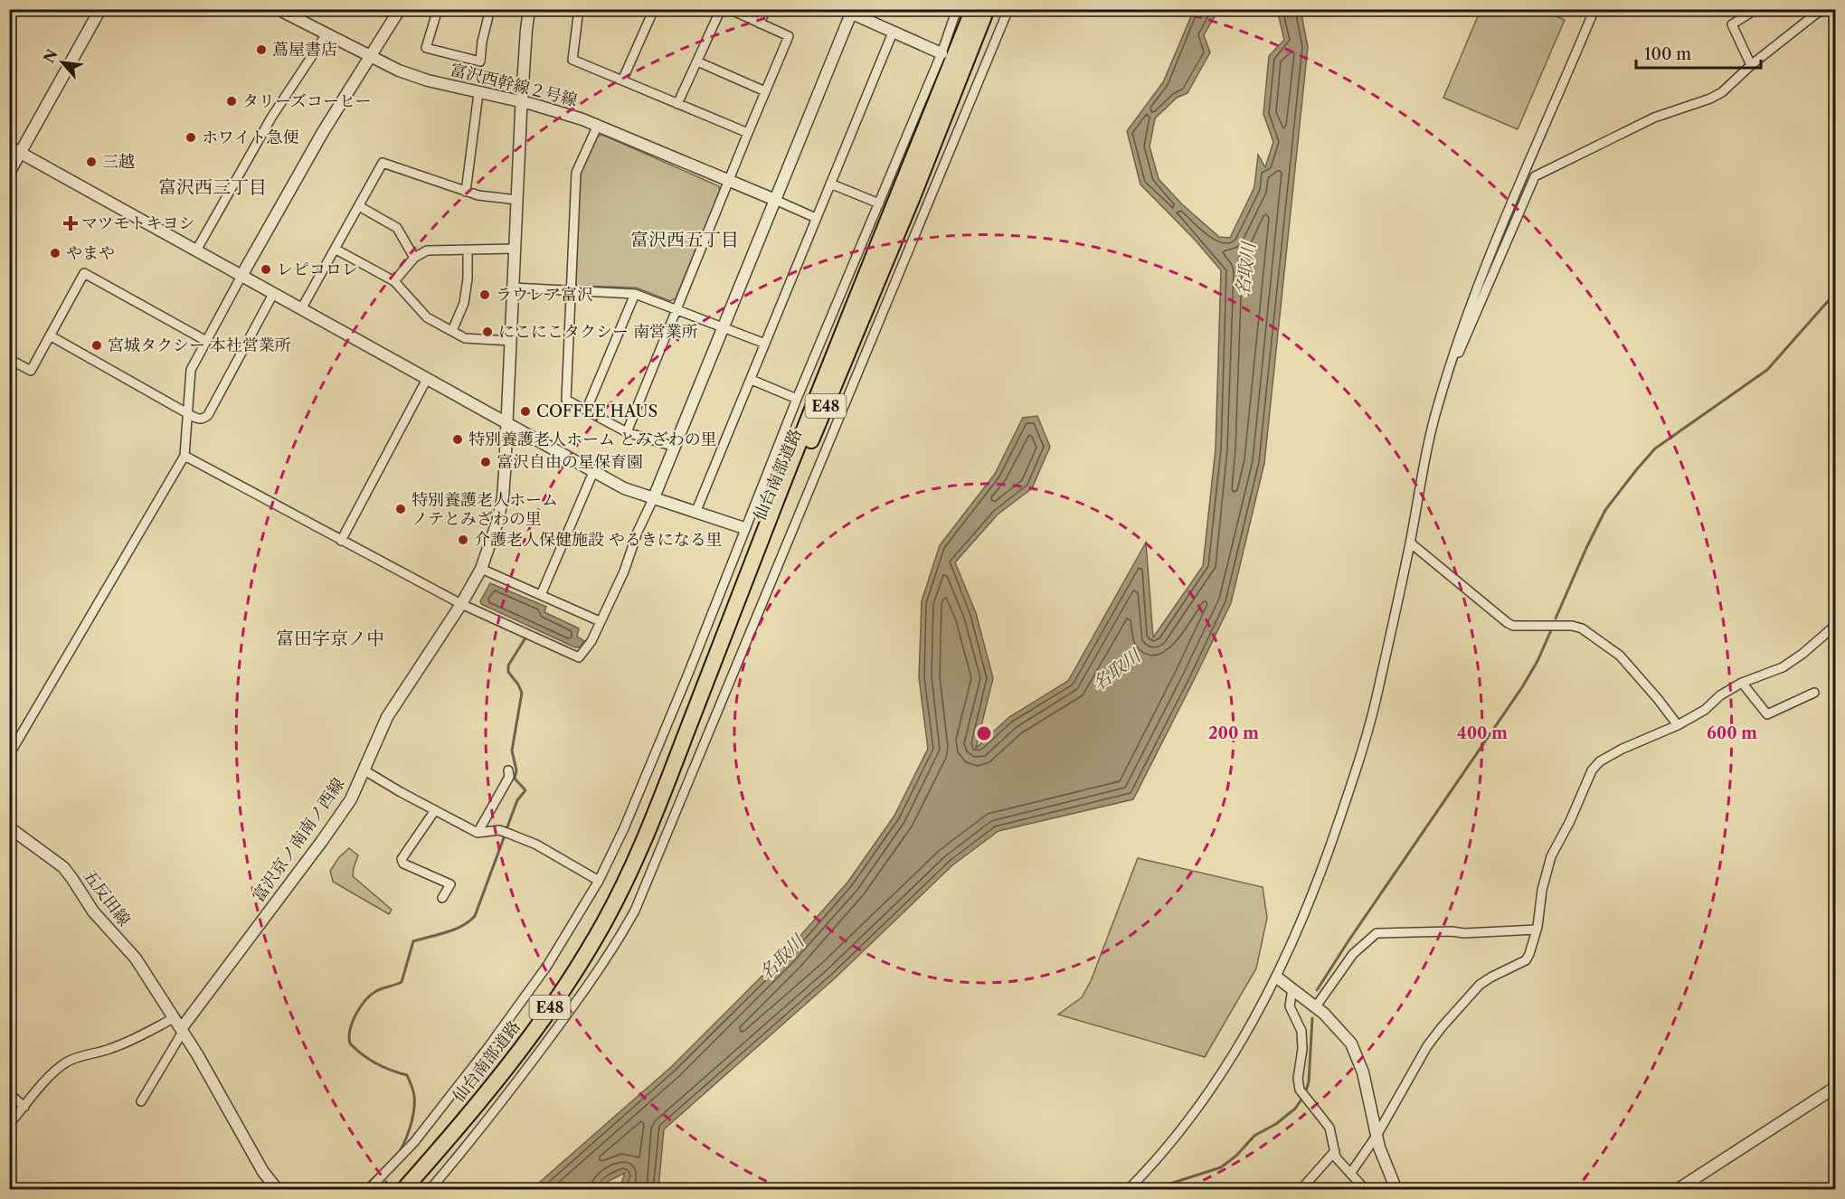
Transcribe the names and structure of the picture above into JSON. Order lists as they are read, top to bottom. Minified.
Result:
{"streets":{"highway":["E48","仙台南部道路"],"street":["富沢西幹線２号線","富沢京ノ南南ノ西線","五反田線"]},"crossings":[["富沢西幹線２号線","富沢京ノ南南ノ西線"],["富沢京ノ南南ノ西線","五反田線"]],"districts":["富沢西三丁目","富沢西五丁目","富田字京ノ中"],"water":["名取川"],"places":{"other":["蔦屋書店","タリーズコーヒー","ホワイト急便","三越","やまや","レピコロレ","ラウレア富沢","にこにこタクシー 南営業所","宮城タクシー 本社営業所","COFFEE HAUS","特別養護老人ホーム とみざわの里","富沢自由の星保育園","特別養護老人ホーム ノテとみざわの里","介護老人保健施設 やるきになる里"],"health":["マツモトキヨシ"]},"scale_bar":"100 m","north":"top left","rings":["200 m","400 m","600 m"]}
